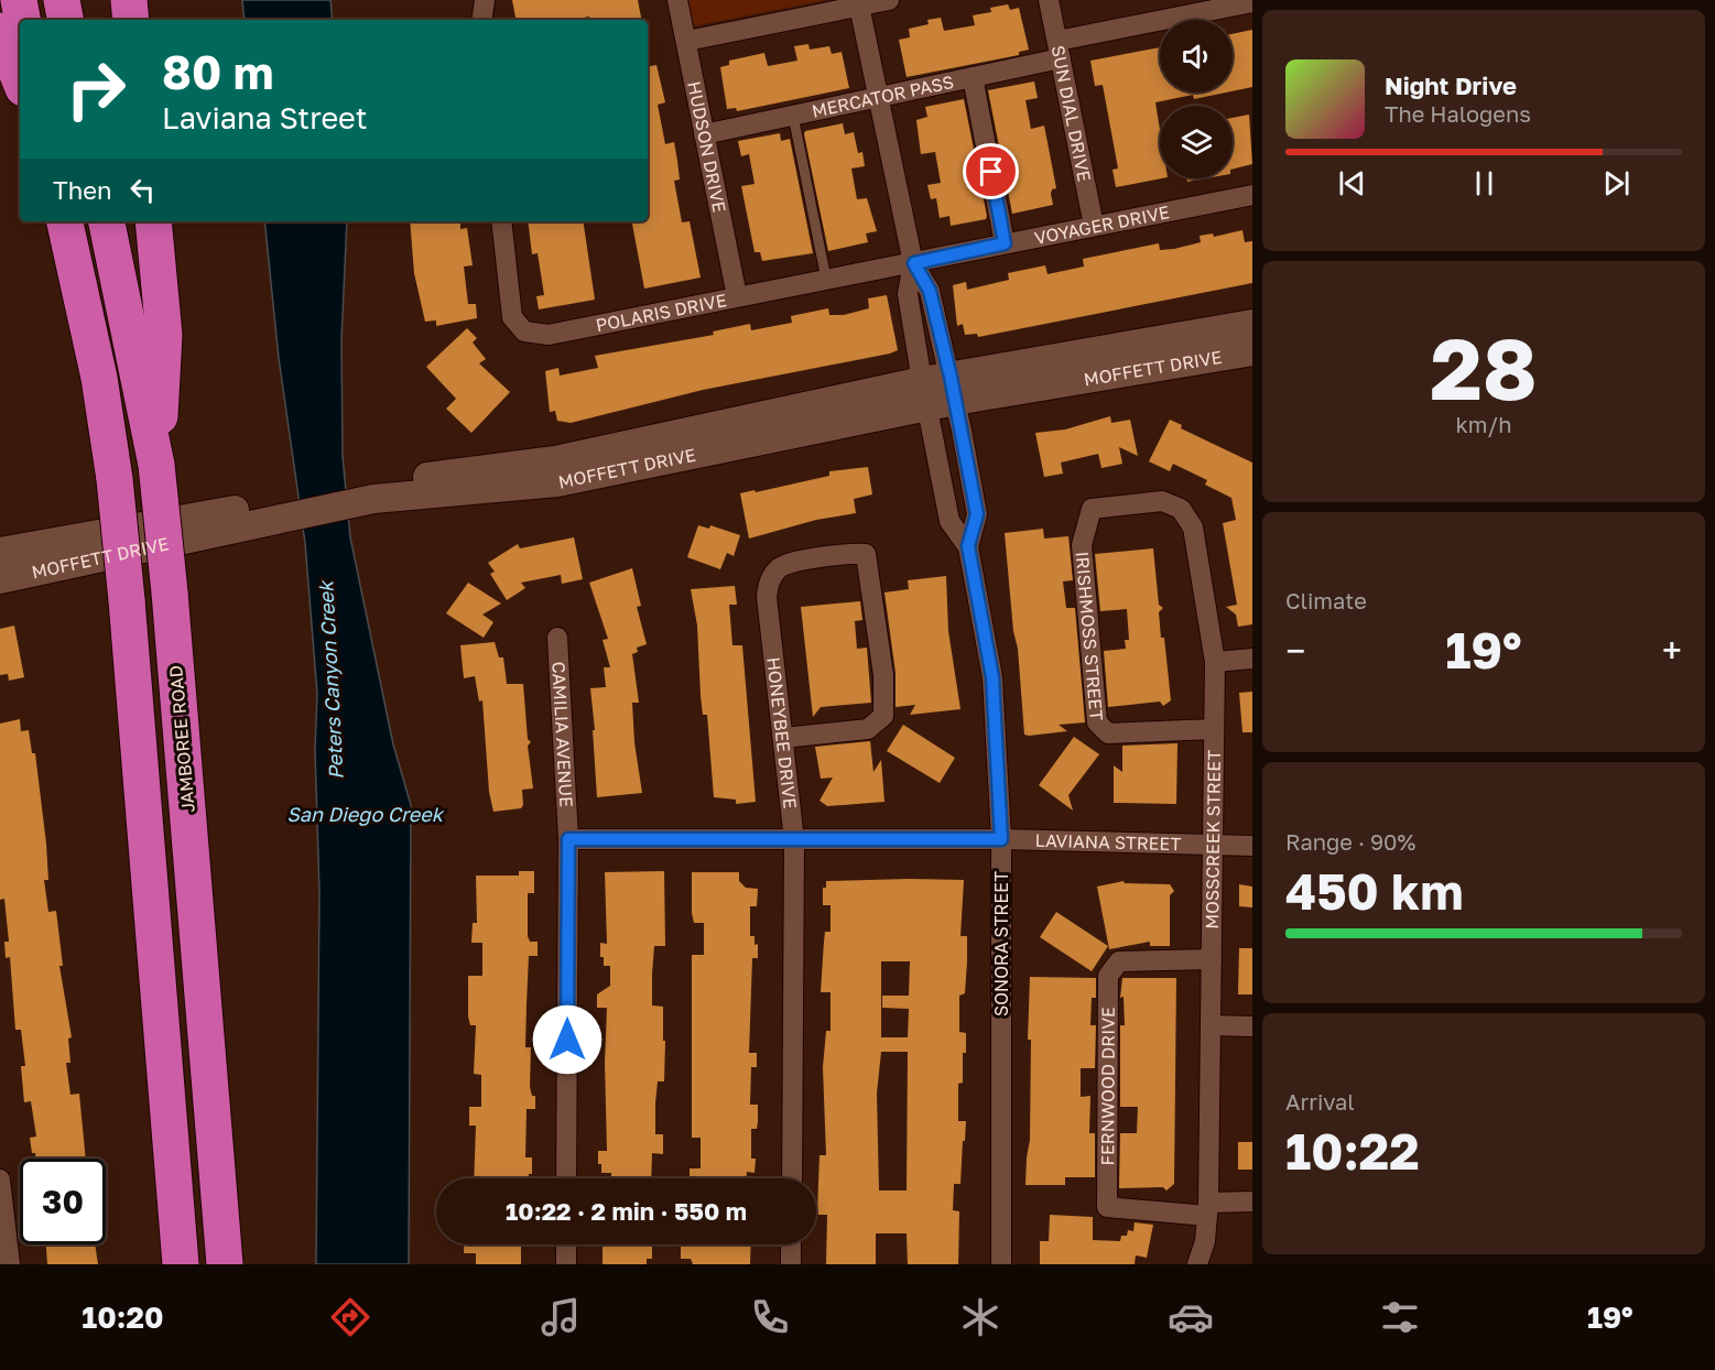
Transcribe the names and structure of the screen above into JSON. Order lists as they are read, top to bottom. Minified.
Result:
{"streets":{"highway":["JAMBOREE ROAD"],"street":["MERCATOR PASS","SUN DIAL DRIVE","HUDSON DRIVE","VOYAGER DRIVE","POLARIS DRIVE","MOFFETT DRIVE","IRISHMOSS STREET","HONEYBEE DRIVE","CAMILIA AVENUE","MOSSCREEK STREET","LAVIANA STREET","SONORA STREET","FERNWOOD DRIVE"]},"crossings":[["MERCATOR PASS","SUN DIAL DRIVE"],["MERCATOR PASS","HUDSON DRIVE"],["SUN DIAL DRIVE","VOYAGER DRIVE"],["HUDSON DRIVE","POLARIS DRIVE"],["VOYAGER DRIVE","POLARIS DRIVE"],["VOYAGER DRIVE","SONORA STREET"],["POLARIS DRIVE","SONORA STREET"],["MOFFETT DRIVE","SONORA STREET"],["IRISHMOSS STREET","MOSSCREEK STREET"],["HONEYBEE DRIVE","LAVIANA STREET"],["CAMILIA AVENUE","LAVIANA STREET"],["MOSSCREEK STREET","LAVIANA STREET"],["MOSSCREEK STREET","FERNWOOD DRIVE"],["LAVIANA STREET","SONORA STREET"]],"water":["Peters Canyon Creek","San Diego Creek"],"page":{"turn":["80 m","Laviana Street"],"song":["Night Drive","The Halogens"],"then":"Then","tile":[["28","km/h"],"Climate",["Range · 90%","450 km"],["Arrival","10:22"]],"heat":["−","19°","+"],"limit":"30","trip":"10:22 · 2 min · 550 m","tabs":["10:20","19°"]}}
